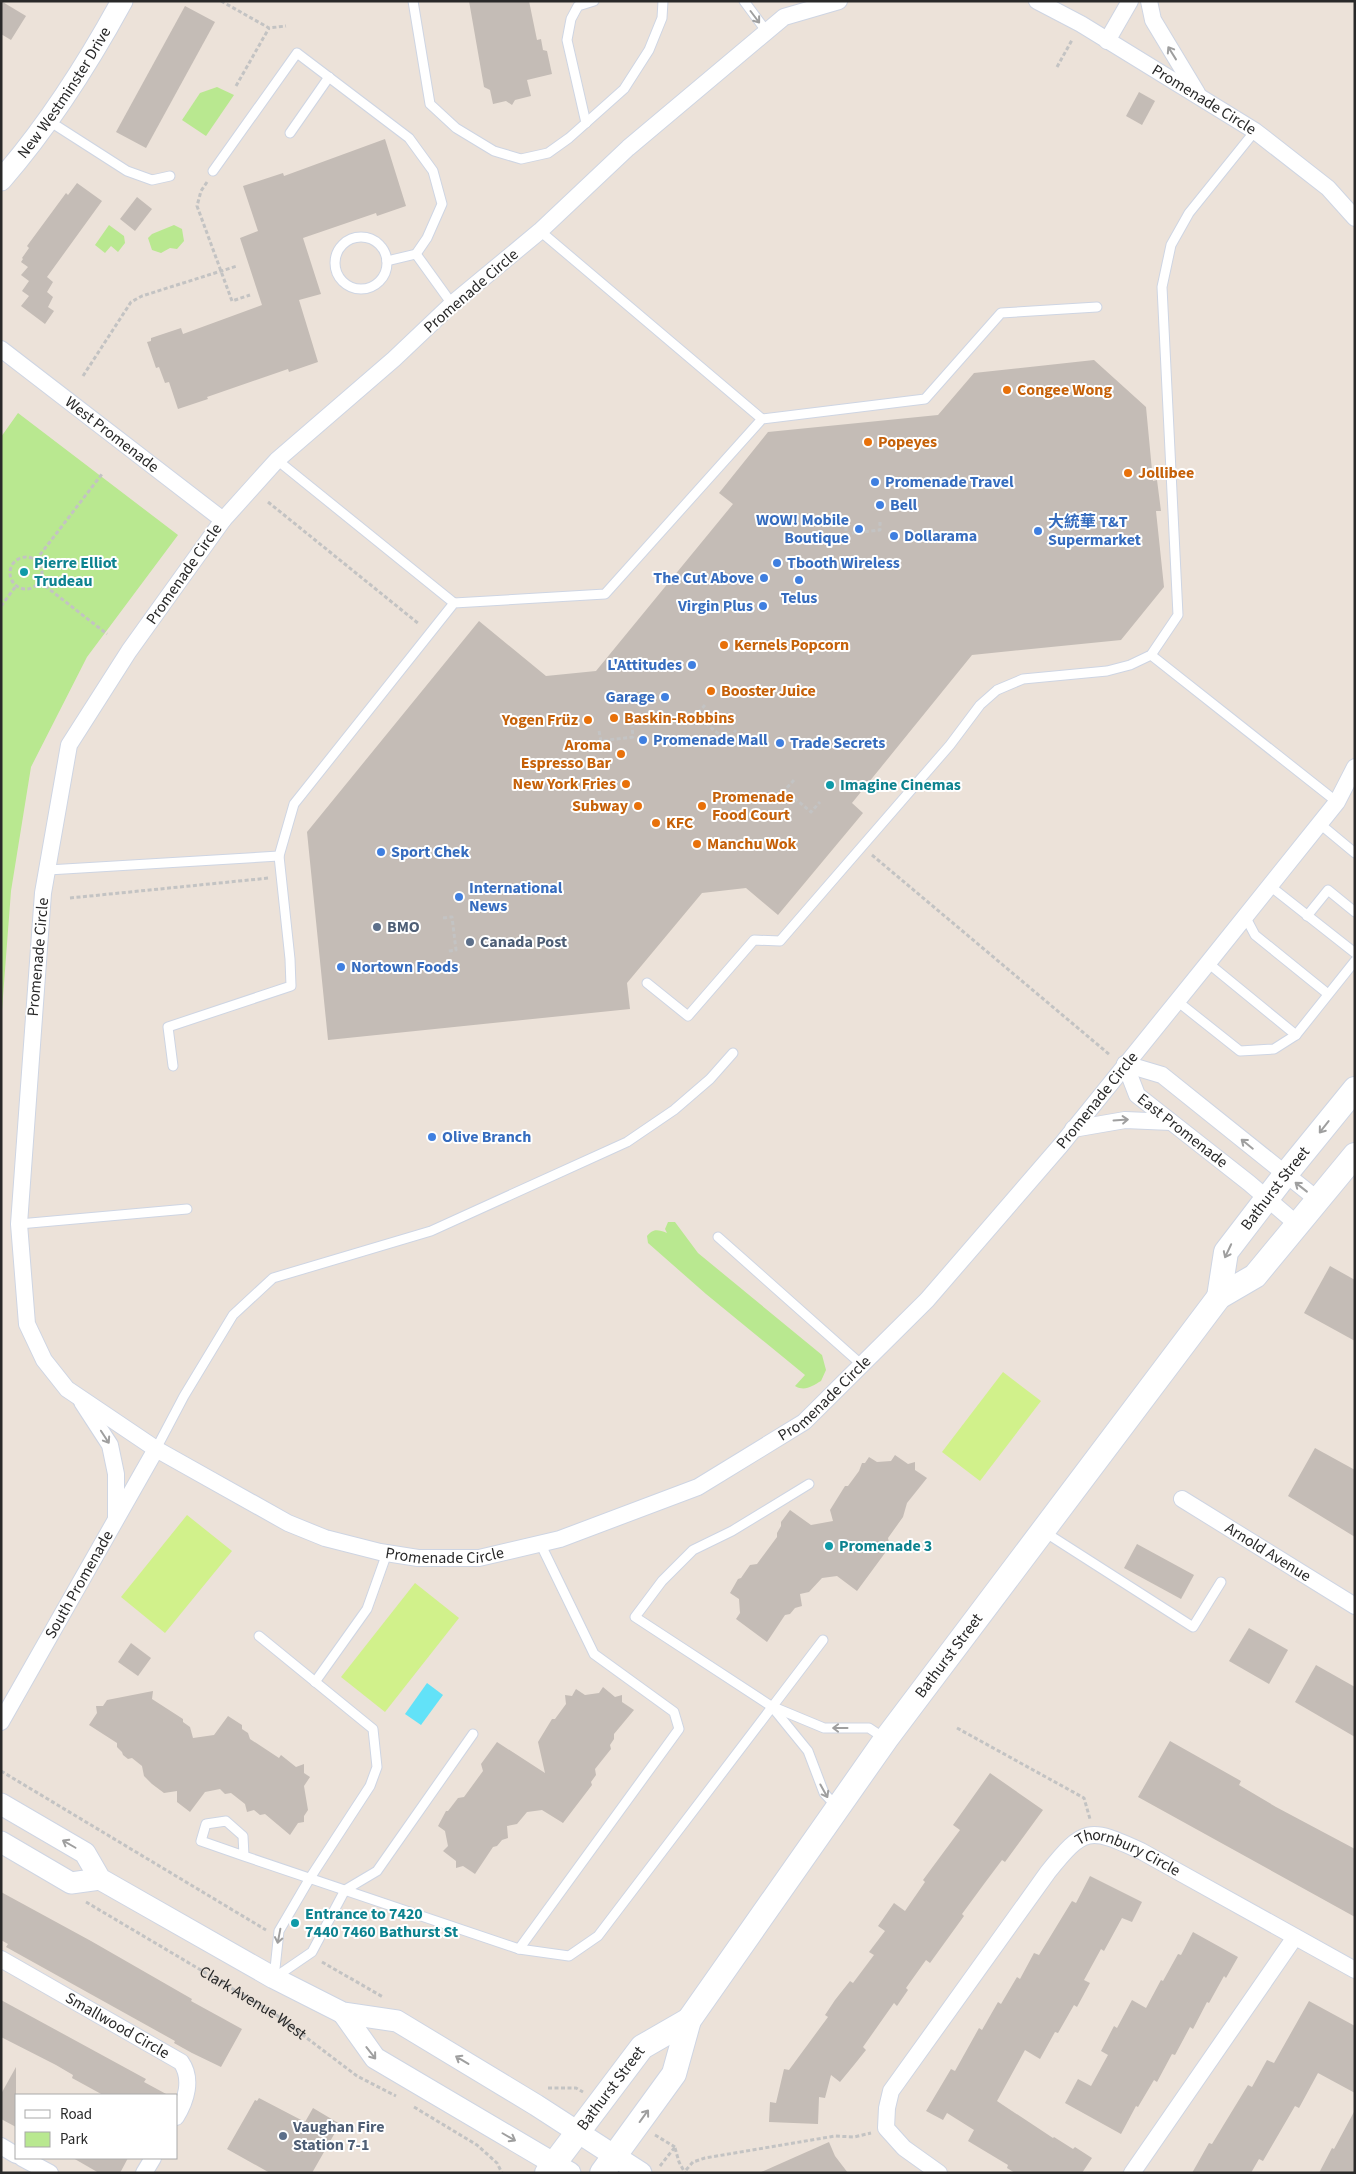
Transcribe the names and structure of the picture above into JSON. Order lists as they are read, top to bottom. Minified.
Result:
{"streets":{"main road":["Bathurst Street"],"street":["New Westminster Drive","Promenade Circle","West Promenade","East Promenade","Arnold Avenue","South Promenade","Thornbury Circle","Clark Avenue West","Smallwood Circle"]},"crossings":[["Promenade Circle","West Promenade"],["Promenade Circle","East Promenade"],["Promenade Circle","South Promenade"],["East Promenade","Bathurst Street"],["Bathurst Street","Clark Avenue West"]],"places":["Congee Wong","Popeyes","Jollibee","Promenade Travel","Bell","WOW! Mobile Boutique","大統華 T&T Supermarket","Dollarama","Tbooth Wireless","Pierre Elliot Trudeau","The Cut Above","Telus","Virgin Plus","Kernels Popcorn","L'Attitudes","Booster Juice","Garage","Baskin-Robbins","Yogen Früz","Promenade Mall","Trade Secrets","Aroma Espresso Bar","New York Fries","Imagine Cinemas","Subway","Promenade Food Court","KFC","Manchu Wok","Sport Chek","International News","BMO","Canada Post","Nortown Foods","Olive Branch","Promenade 3","Entrance to 7420 7440 7460 Bathurst St","Vaughan Fire Station 7-1"],"legend":["Road","Park"]}
